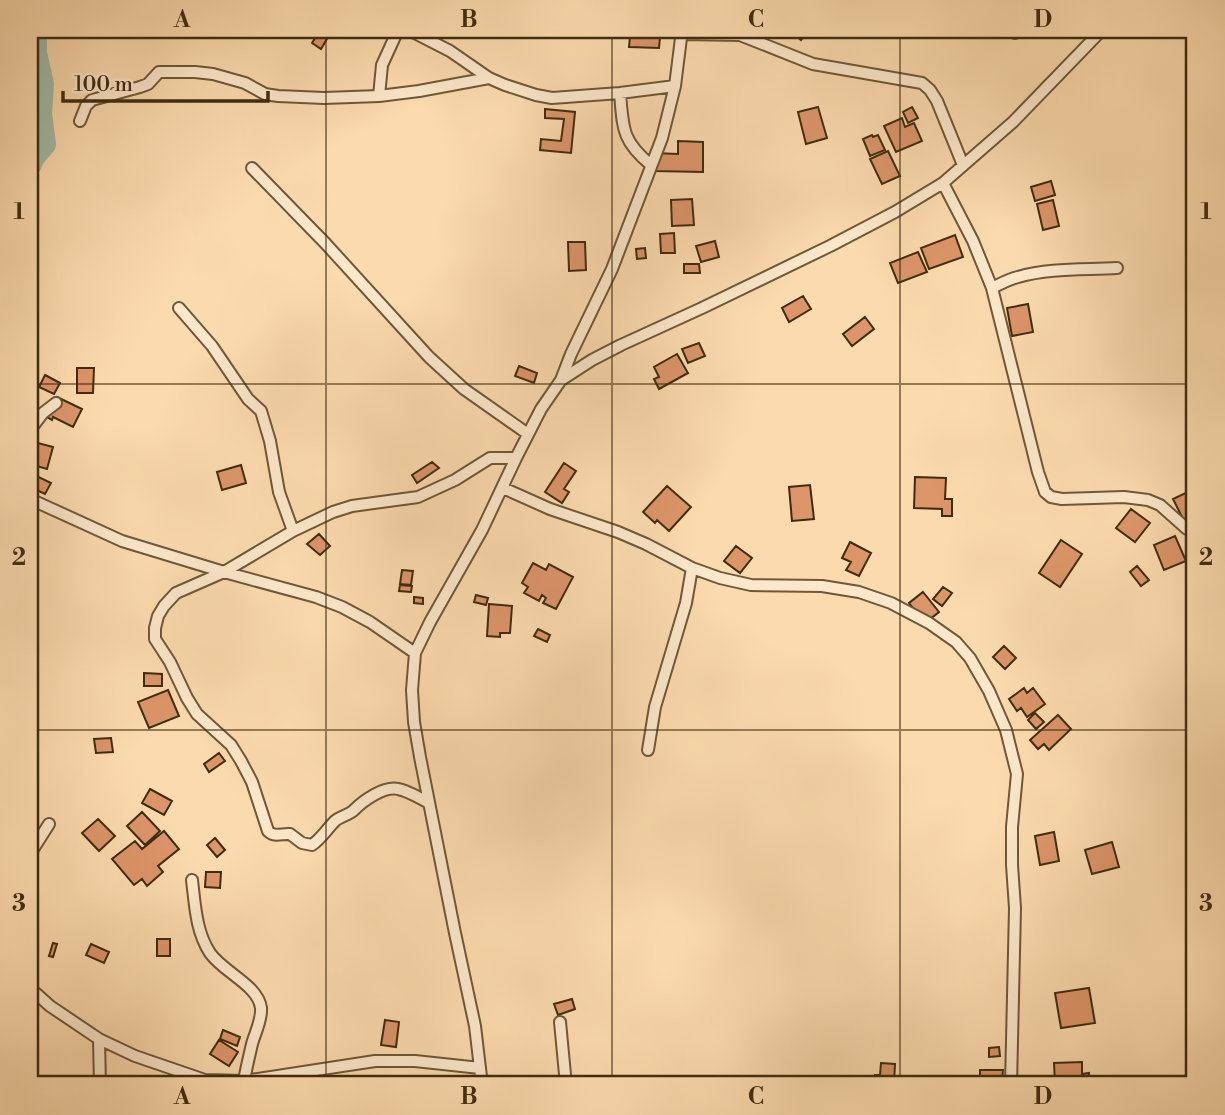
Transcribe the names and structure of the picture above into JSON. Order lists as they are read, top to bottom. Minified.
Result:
{"scale_bar":"100 m","grid":{"columns":["A","B","C","D"],"rows":["1","2","3"]}}
